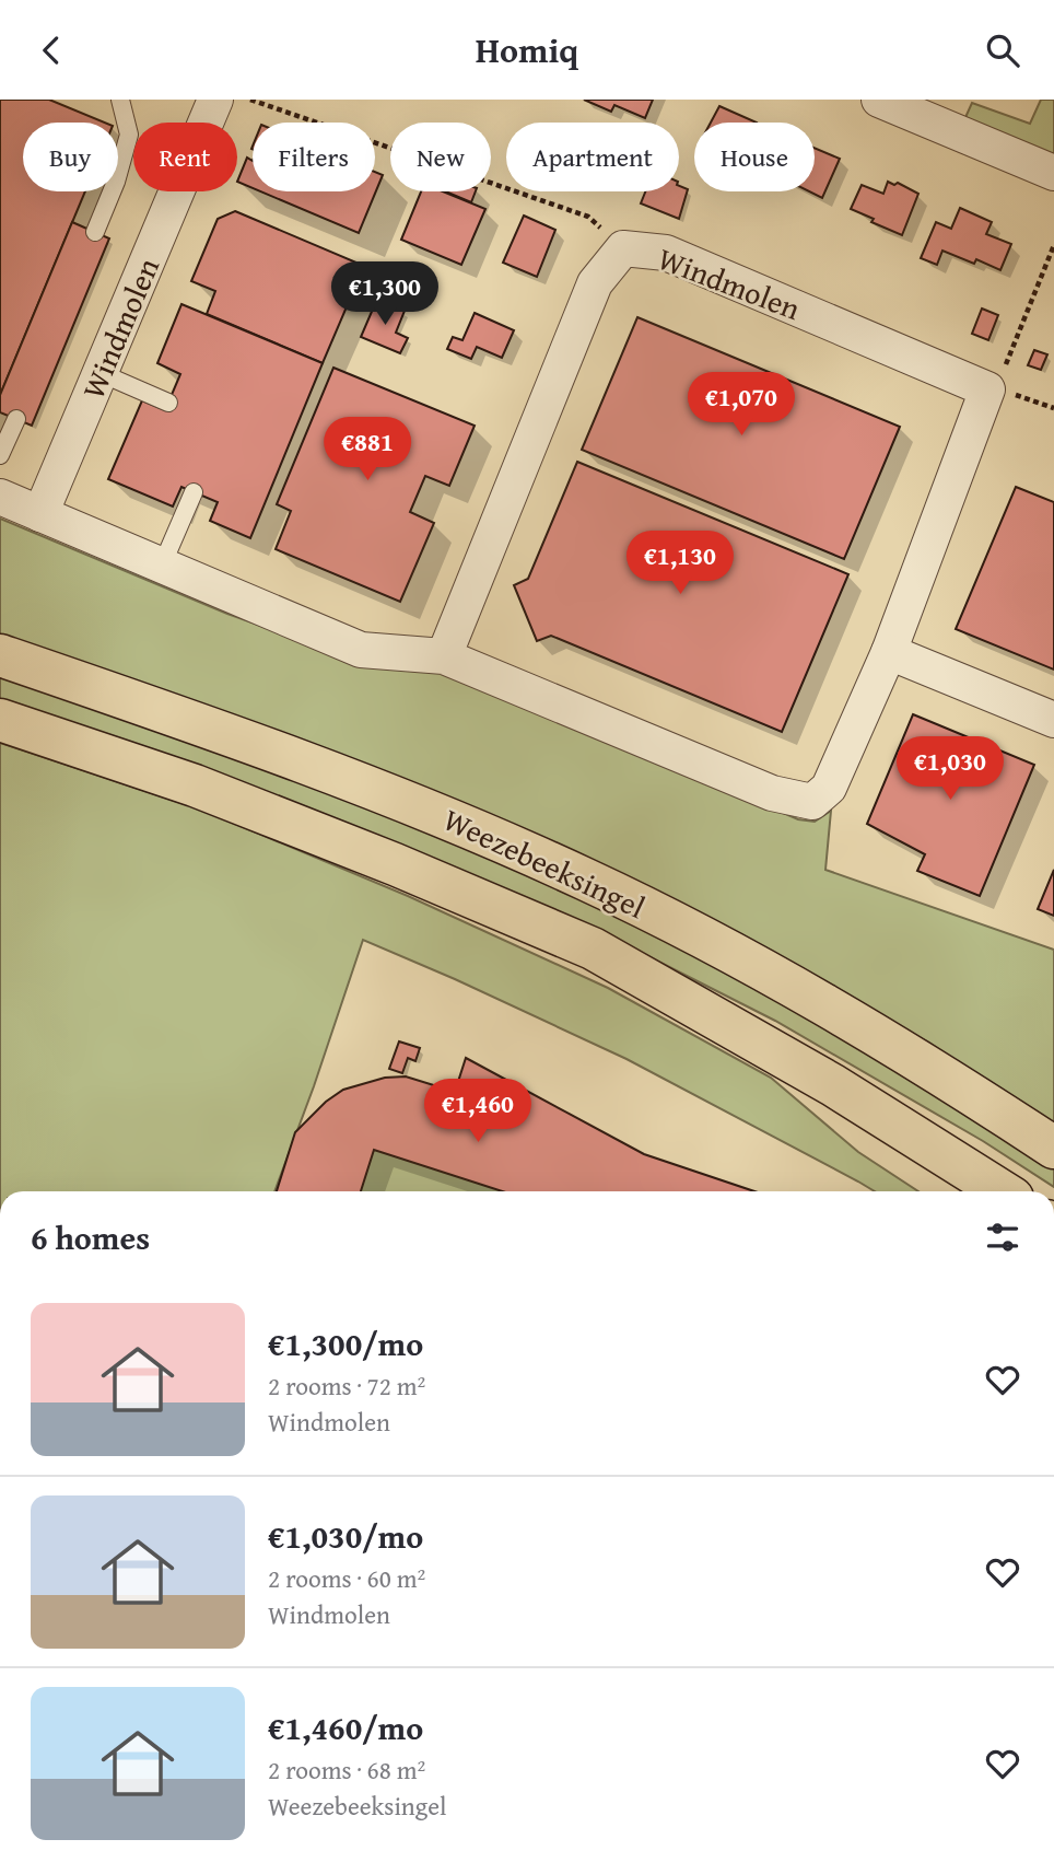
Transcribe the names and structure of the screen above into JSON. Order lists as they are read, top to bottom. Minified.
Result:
{"streets":{"main road":["Weezebeeksingel"],"street":["Windmolen"]},"page":{"header":"Homiq","chip":["Buy","Rent","Filters","New","Apartment","House"],"price":["€1,300","€1,070","€881","€1,130","€1,030","€1,460"],"heading":"6 homes","list":[{"name":"€1,300/mo","note":"2 rooms · 72 m² · Windmolen"},{"name":"€1,030/mo","note":"2 rooms · 60 m² · Windmolen"},{"name":"€1,460/mo","note":"2 rooms · 68 m² · Weezebeeksingel"}]}}
